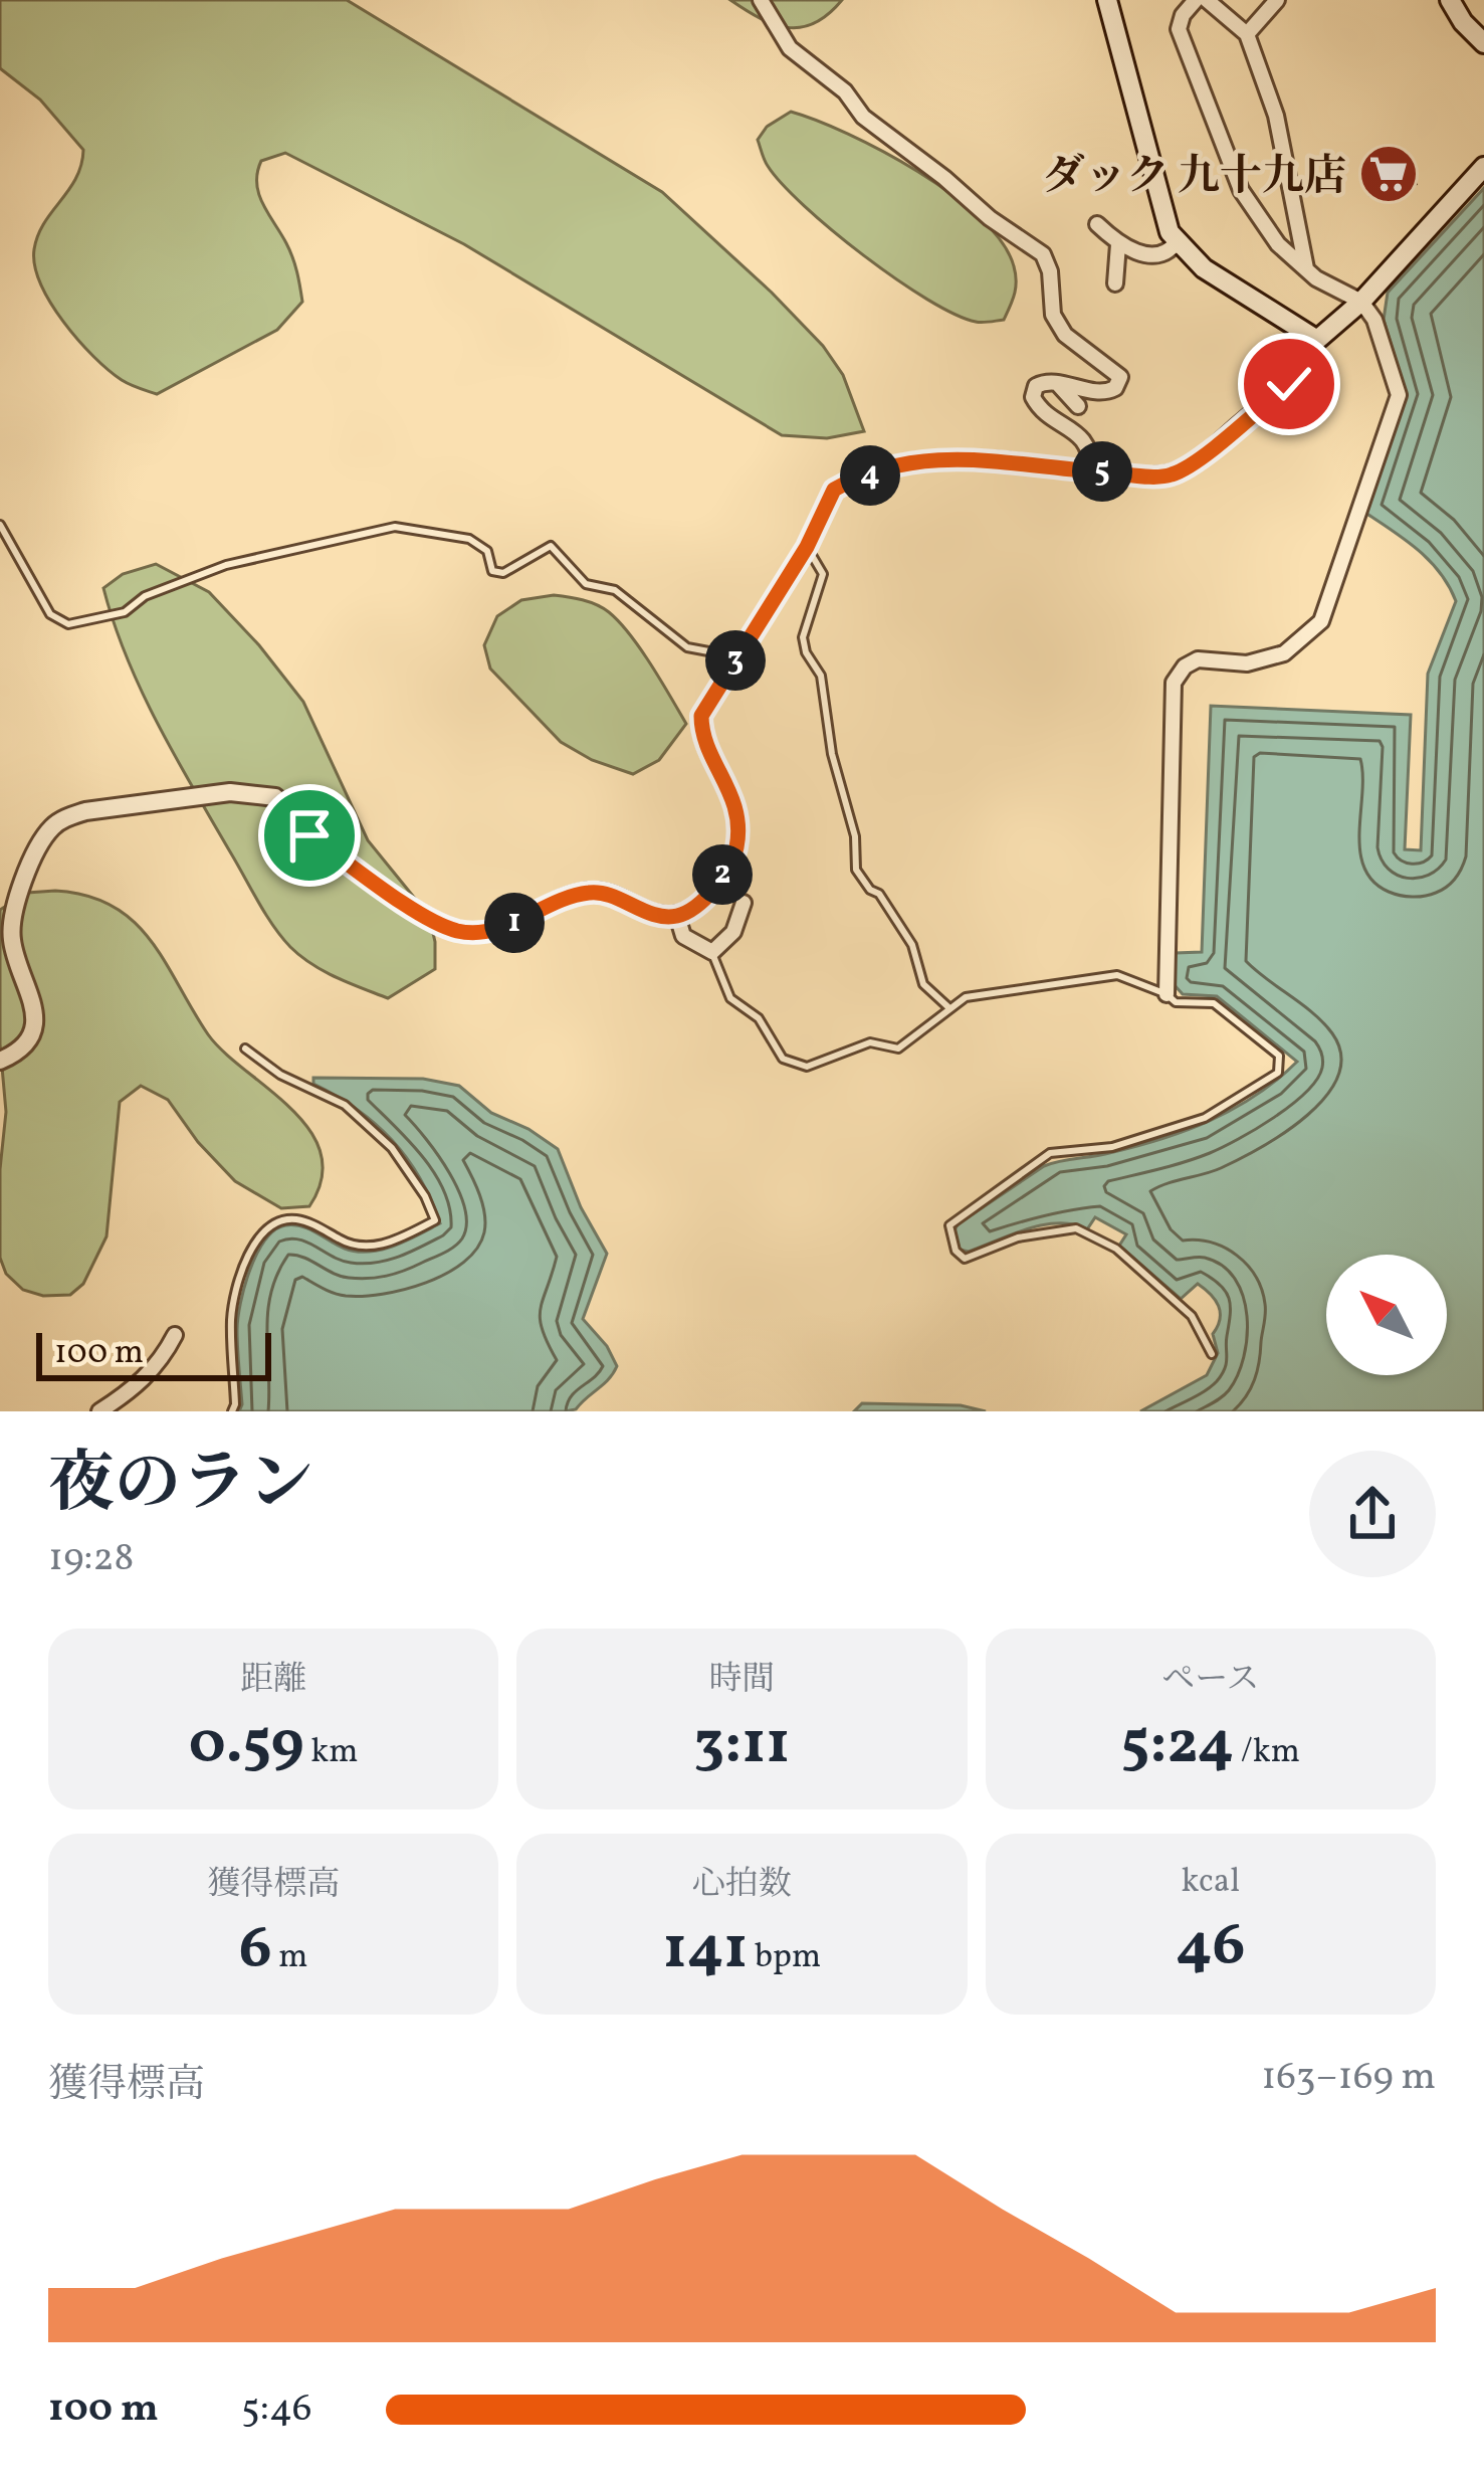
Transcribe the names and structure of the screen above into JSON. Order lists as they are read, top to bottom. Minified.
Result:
{"places":{"supermarket":["ダック 九十九店"]},"scale_bar":"100 m","north":"top left","page":{"pins":["5","4","3","2","1"],"scale":"100 m","heading":["夜のラン","19:28"],"stats":[["距離","0.59 km"],["時間","3:11"],["ペース","5:24 /km"],["獲得標高","6 m"],["心拍数","141 bpm"],["kcal","46"]],"chart":["獲得標高","163–169 m"],"list":[{"name":"100 m","note":"5:46"}]}}
